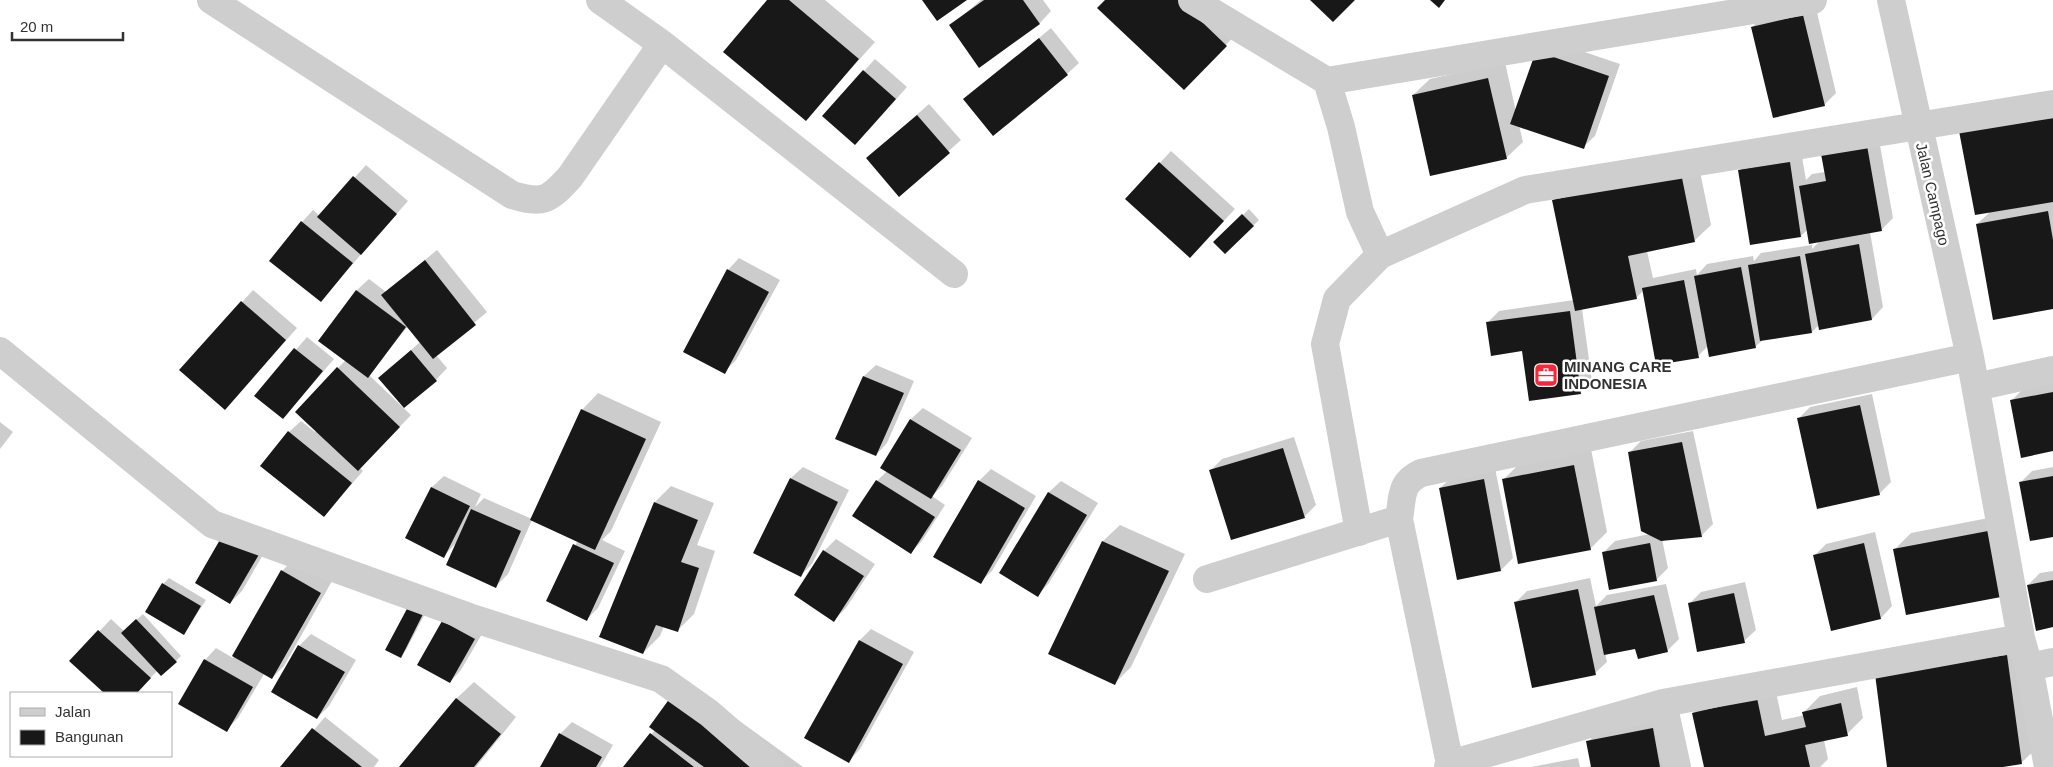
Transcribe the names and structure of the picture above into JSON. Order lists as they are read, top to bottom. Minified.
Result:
{"streets":{"street":["Jalan Campago"]},"places":{"office":["MINANG CARE INDONESIA"]},"legend":["Jalan","Bangunan"],"scale_bar":"20 m"}
